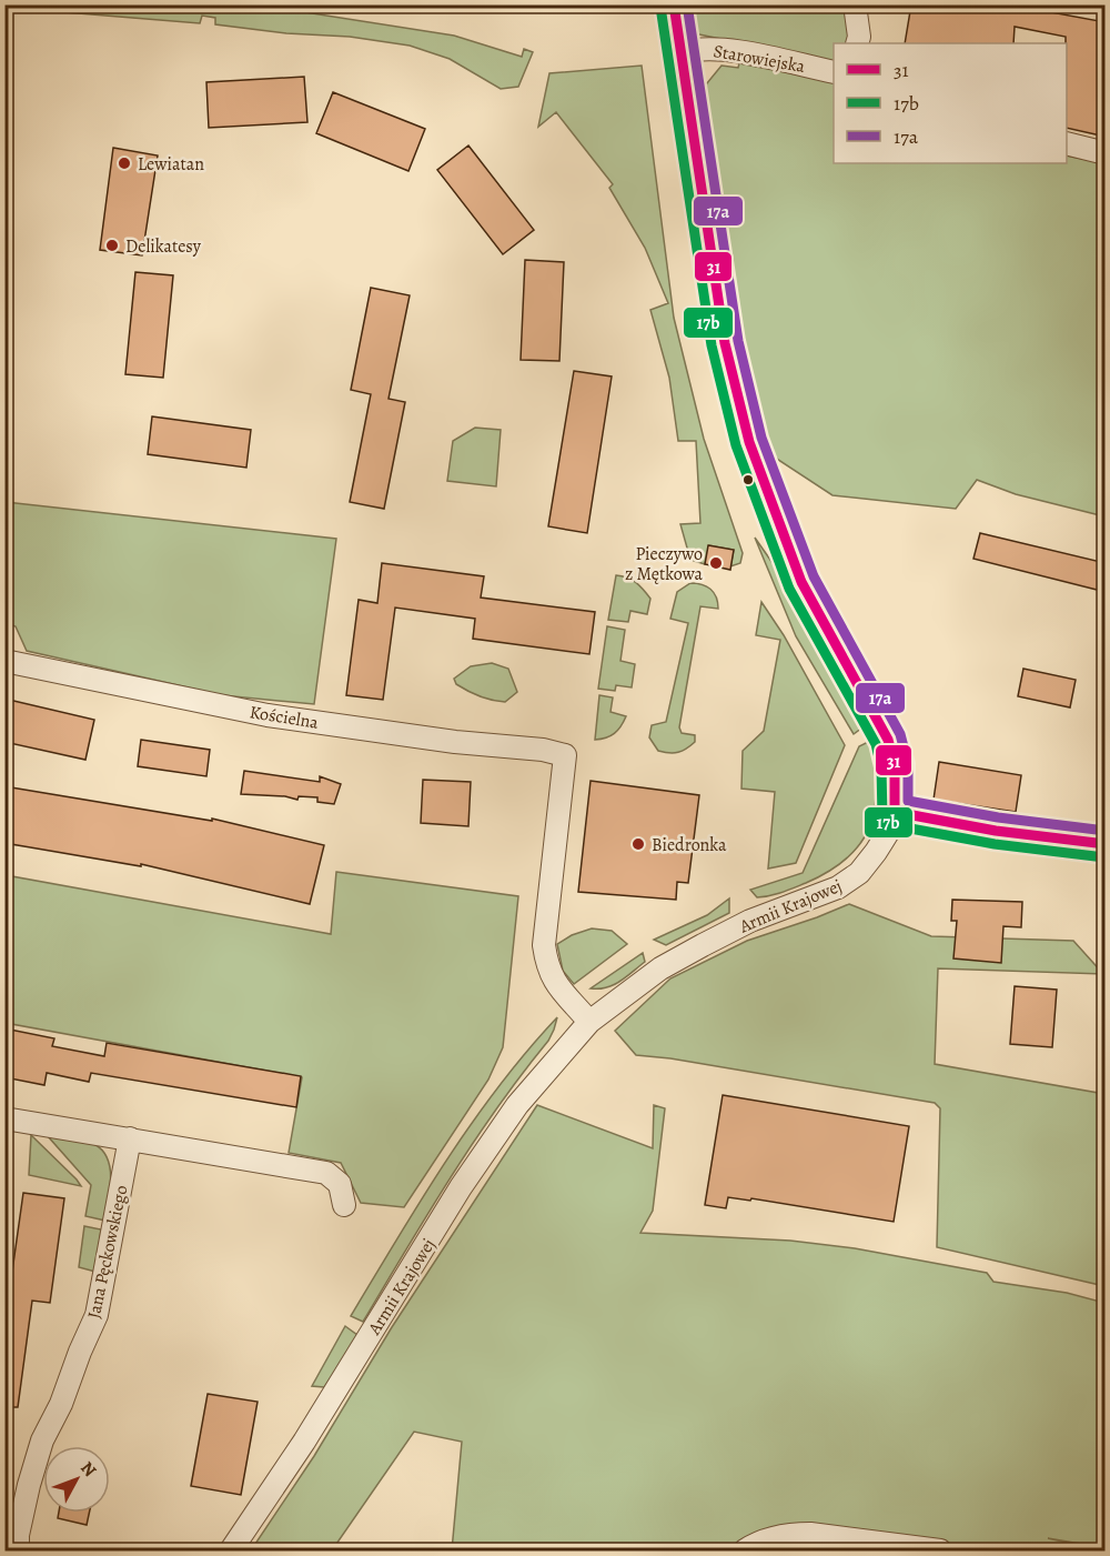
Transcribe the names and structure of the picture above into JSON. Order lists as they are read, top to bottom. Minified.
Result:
{"streets":{"street":["Starowiejska","Kościelna","Armii Krajowej","Jana Pęckowskiego"]},"crossings":[["Starowiejska","Armii Krajowej"],["Kościelna","Armii Krajowej"]],"places":["Lewiatan","Delikatesy","Pieczywo z Mętkowa","Biedronka"],"lines":["transit line 31","transit line 17a","transit line 17b"],"legend":["31","17b","17a"],"north":"top right"}
